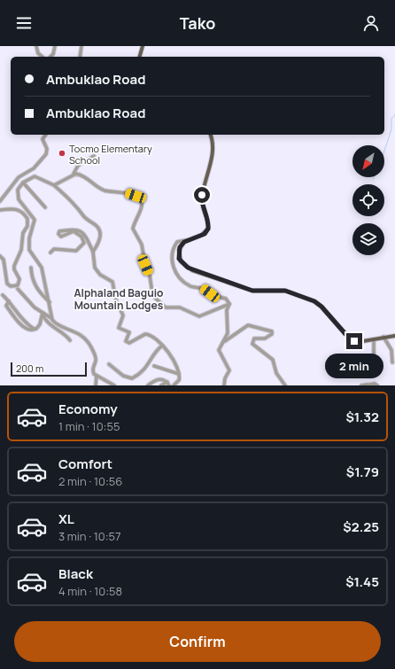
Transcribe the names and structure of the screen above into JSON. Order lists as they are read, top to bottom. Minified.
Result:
{"districts":["Alphaland Baguio Mountain Lodges"],"places":["Tocmo Elementary School"],"scale_bar":"200 m","north":"bottom left","page":{"header":"Tako","banner":["Ambuklao Road","Ambuklao Road"],"bubble":"2 min","scale":"200 m","list":[{"name":"Economy","note":"1 min · 10:55","value":"$1.32"},{"name":"Comfort","note":"2 min · 10:56","value":"$1.79"},{"name":"XL","note":"3 min · 10:57","value":"$2.25"},{"name":"Black","note":"4 min · 10:58","value":"$1.45"}],"buttons":"Confirm"}}
